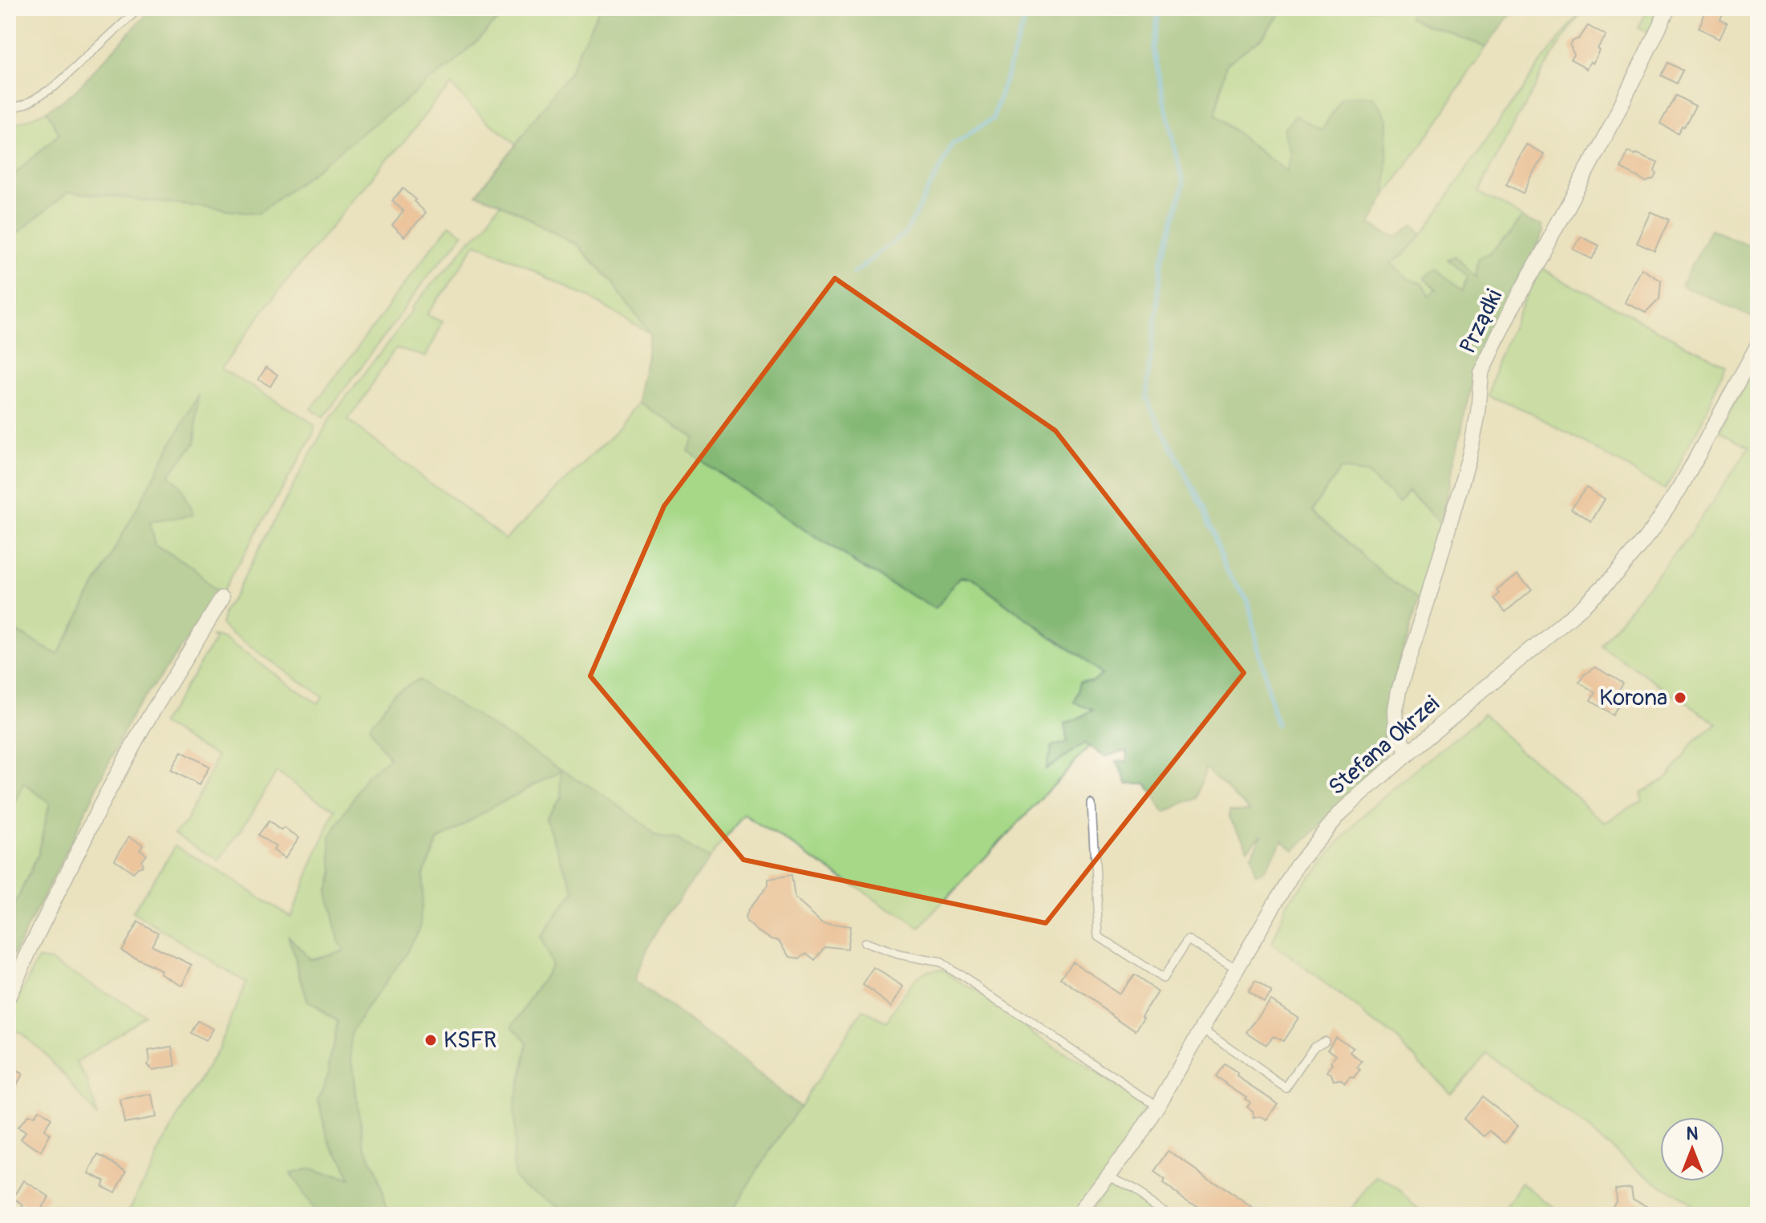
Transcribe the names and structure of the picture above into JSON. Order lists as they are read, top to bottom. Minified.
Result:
{"streets":{"street":["Prządki","Stefana Okrzei"]},"crossings":[["Prządki","Stefana Okrzei"]],"places":["Korona","KSFR"],"north":"top"}
